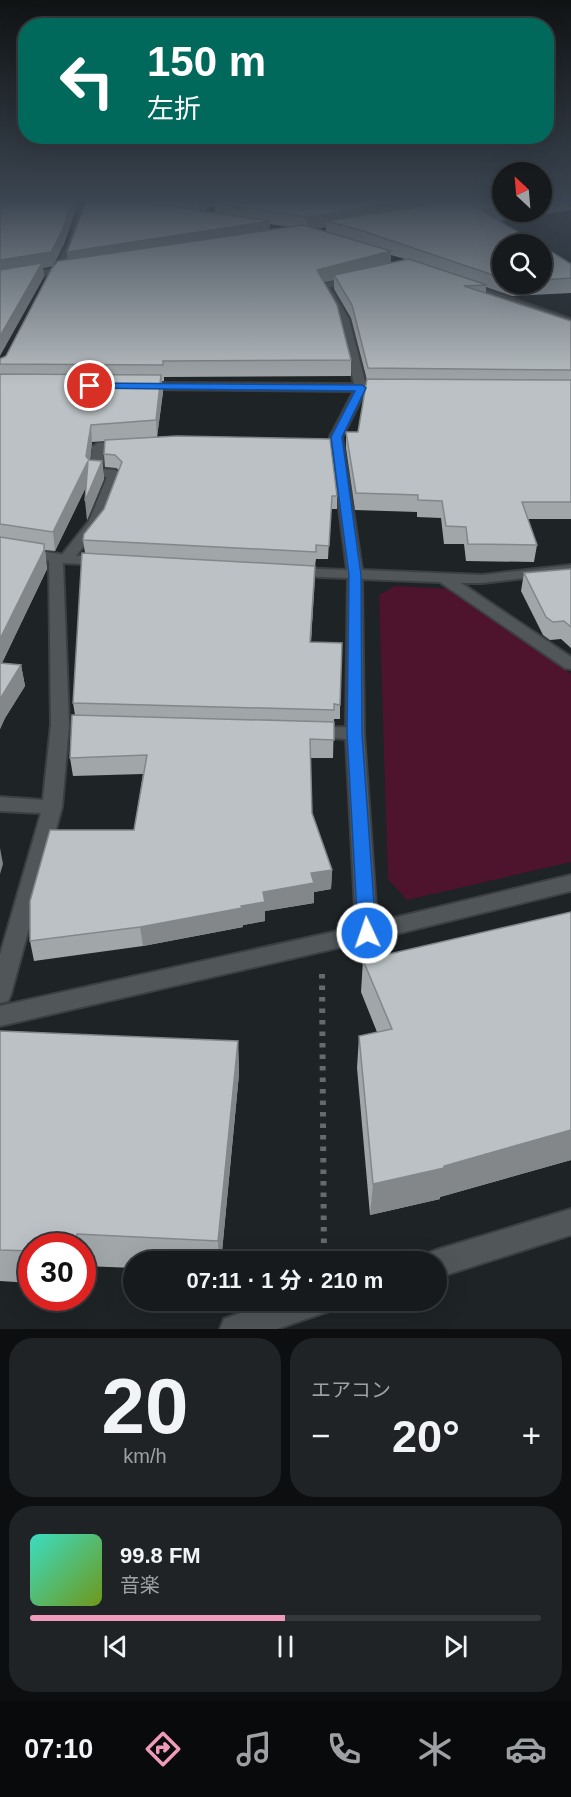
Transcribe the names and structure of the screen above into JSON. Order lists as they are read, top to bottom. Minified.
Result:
{"north":"top left","page":{"turn":["150 m","左折"],"limit":"30","trip":"07:11 · 1 分 · 210 m","tile":[["20","km/h"],"エアコン"],"heat":["−","20°","+"],"song":["99.8 FM","音楽"],"tabs":"07:10"}}
